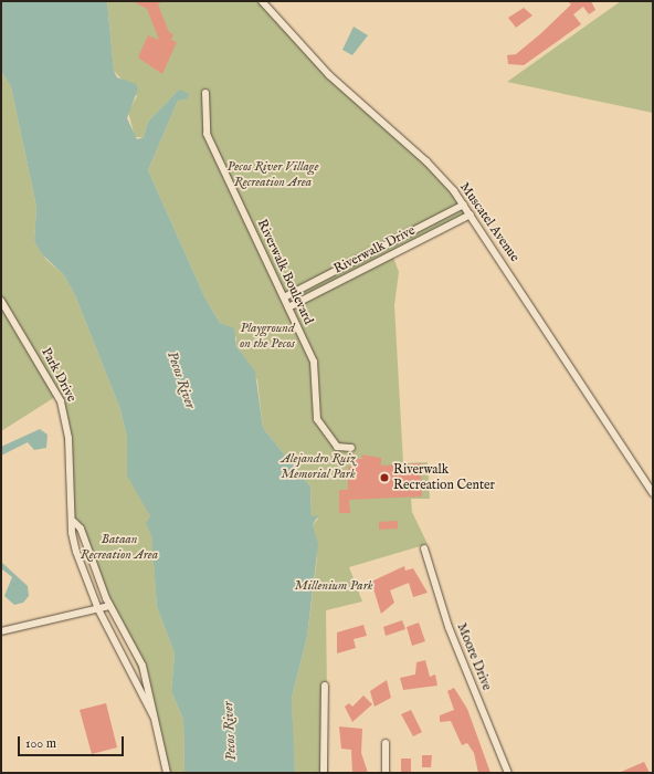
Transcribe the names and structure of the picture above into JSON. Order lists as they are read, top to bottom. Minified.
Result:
{"streets":{"street":["Muscatel Avenue","Riverwalk Drive","Riverwalk Boulevard","Park Drive","Moore Drive"]},"crossings":[["Muscatel Avenue","Riverwalk Drive"],["Riverwalk Drive","Riverwalk Boulevard"]],"water":["Pecos River"],"parks":["Pecos River Village Recreation Area","Playground on the Pecos","Alejandro Ruiz Memorial Park","Bataan Recreation Area","Millenium Park"],"places":["Riverwalk Recreation Center"],"scale_bar":"100 m"}
